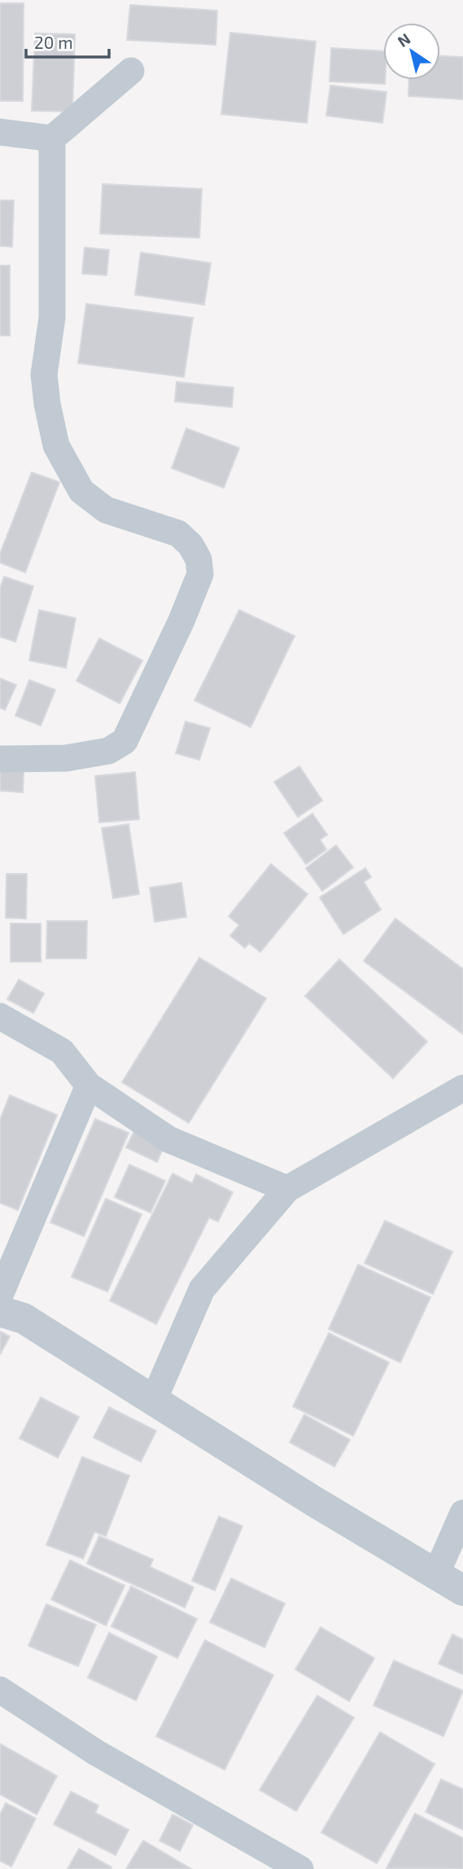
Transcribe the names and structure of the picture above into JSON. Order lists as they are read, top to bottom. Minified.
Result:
{"scale_bar":"20 m","north":"top left"}
